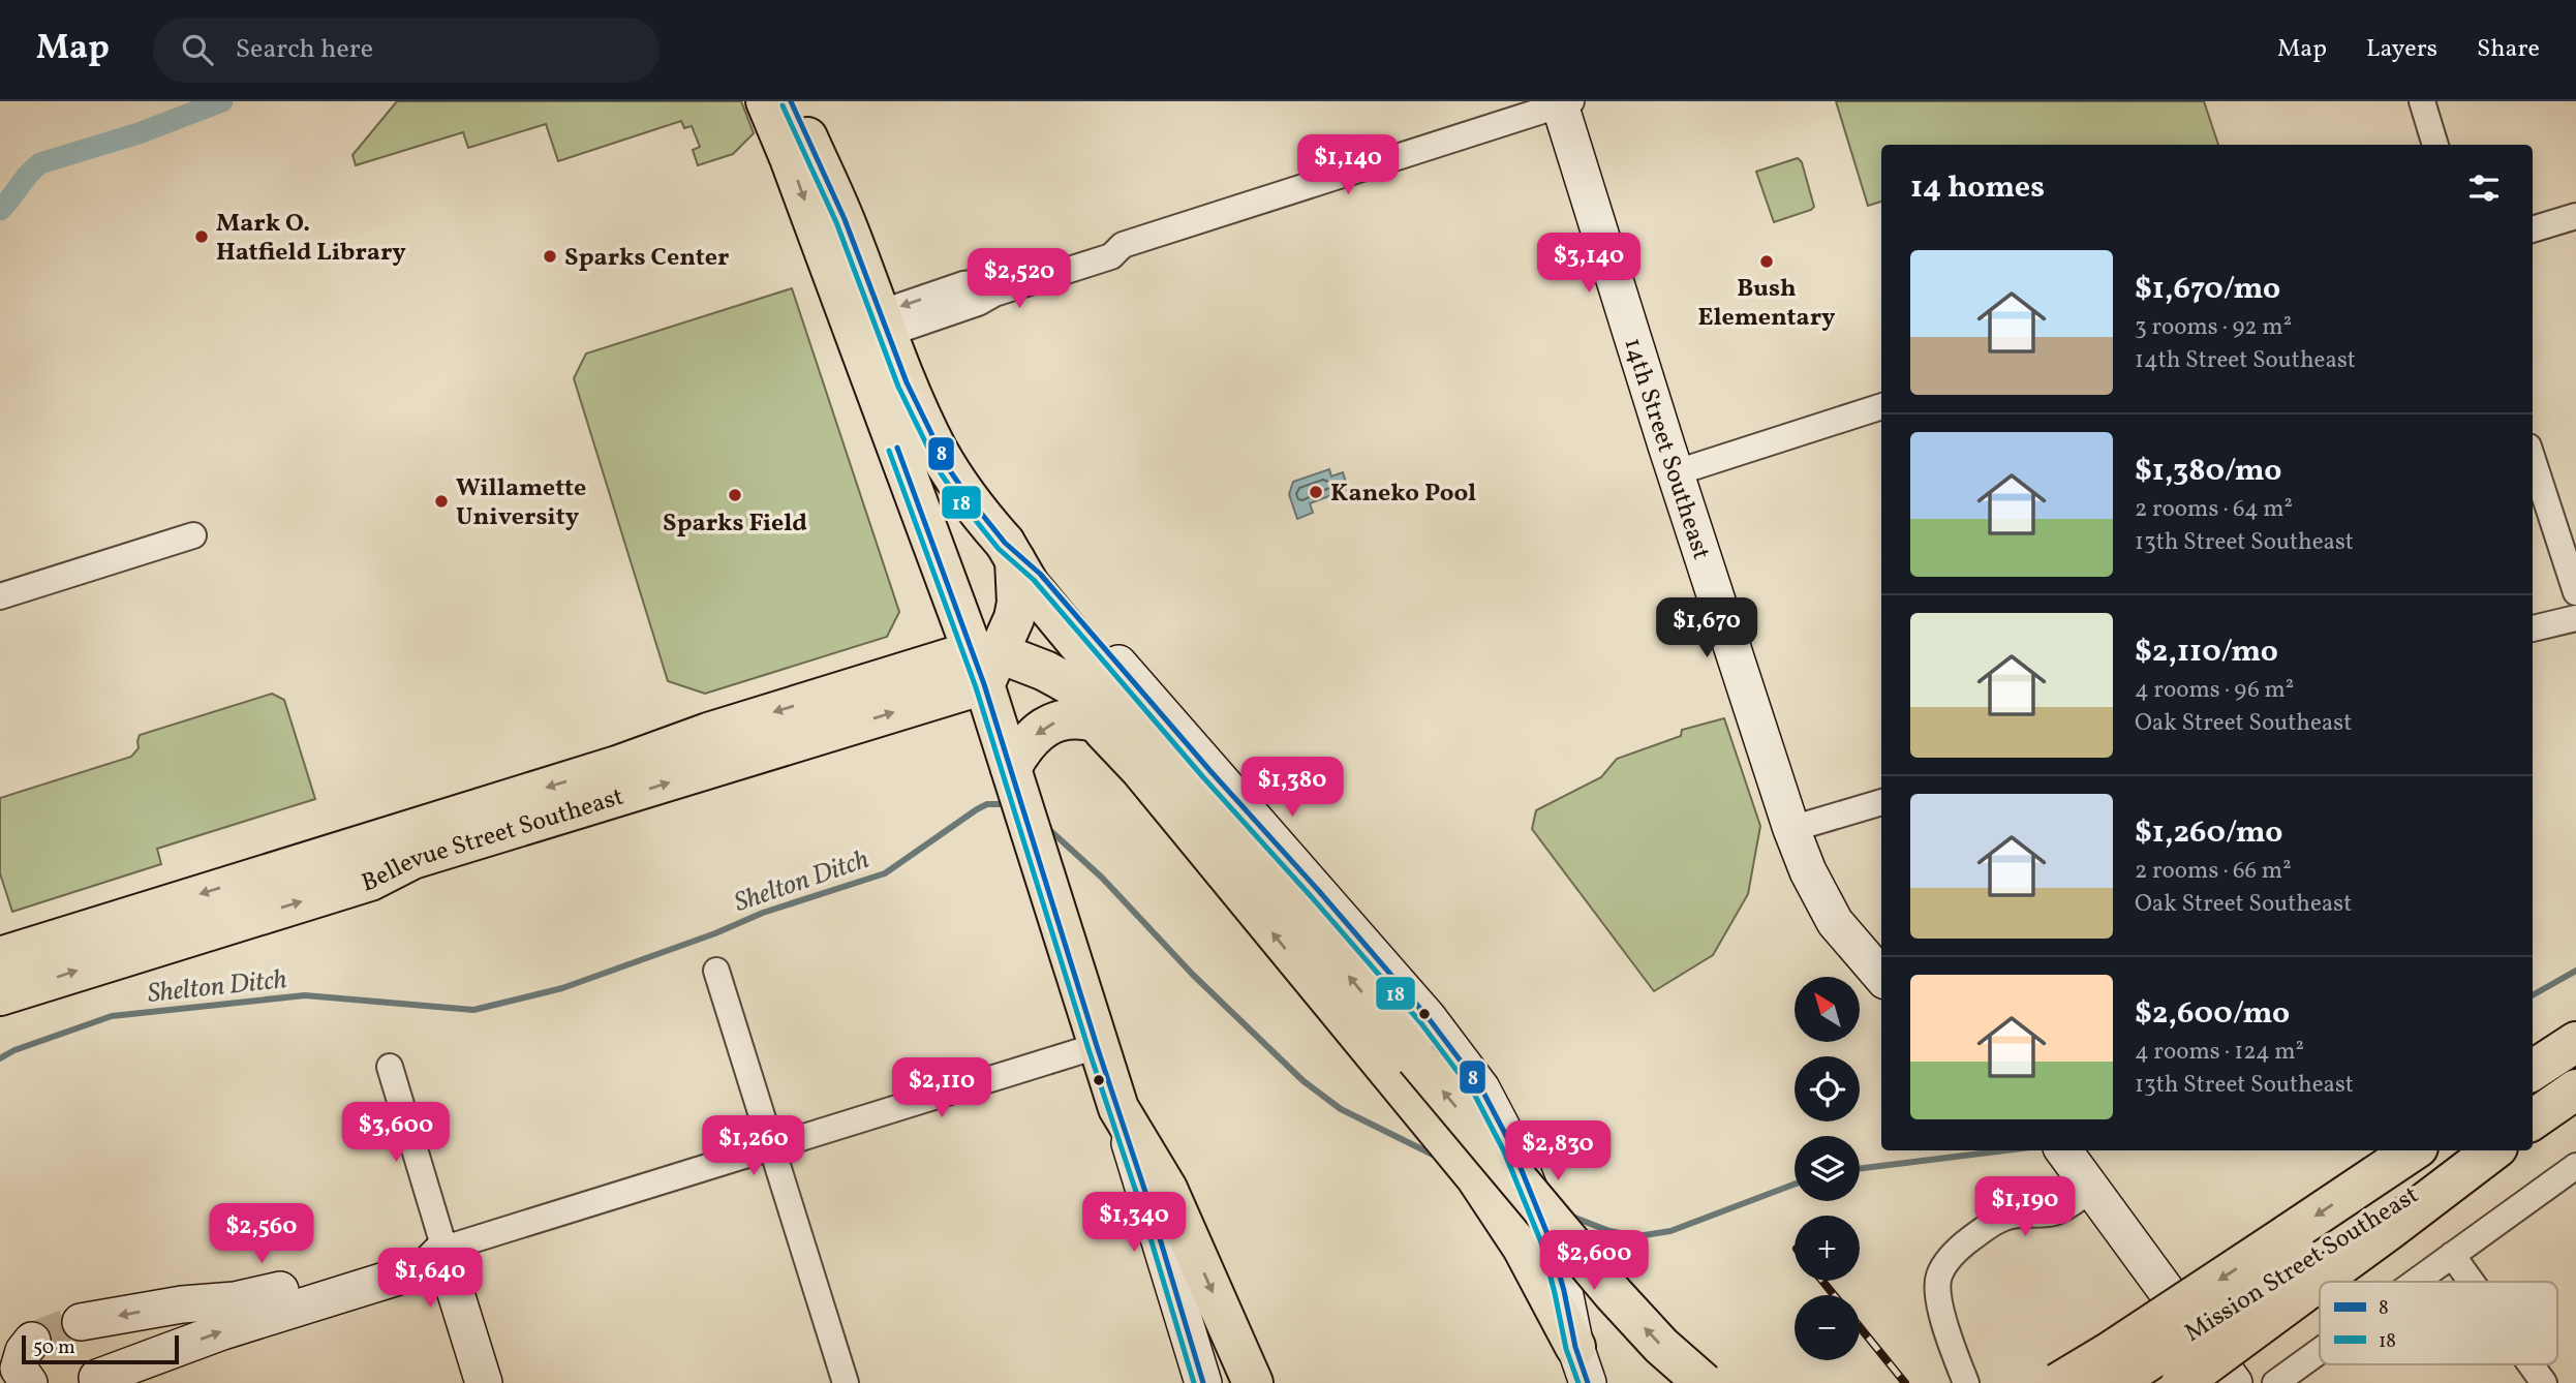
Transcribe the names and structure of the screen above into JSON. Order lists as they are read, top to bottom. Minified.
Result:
{"streets":{"main road":["Bellevue Street Southeast","Mission Street Southeast"],"street":["14th Street Southeast"]},"water":["Shelton Ditch"],"places":["Mark O. Hatfield Library","Sparks Center","Bush Elementary","Kaneko Pool","Sparks Field","Willamette University"],"lines":["transit line 8","transit line 18"],"legend":["8","18"],"scale_bar":"50 m","north":"top left","page":{"header":"Map","search":"Search here","nav":["Map","Layers","Share"],"price":["$1,140","$3,140","$2,520","$1,670","$1,380","$2,110","$3,600","$1,260","$2,830","$1,190","$1,340","$2,560","$2,600","$1,640"],"heading":"14 homes","list":[{"name":"$1,670/mo","note":"3 rooms · 92 m² · 14th Street Southeast"},{"name":"$1,380/mo","note":"2 rooms · 64 m² · 13th Street Southeast"},{"name":"$2,110/mo","note":"4 rooms · 96 m² · Oak Street Southeast"},{"name":"$1,260/mo","note":"2 rooms · 66 m² · Oak Street Southeast"},{"name":"$2,600/mo","note":"4 rooms · 124 m² · 13th Street Southeast"}],"map_buttons":["+","−"],"scale":"50 m"}}
